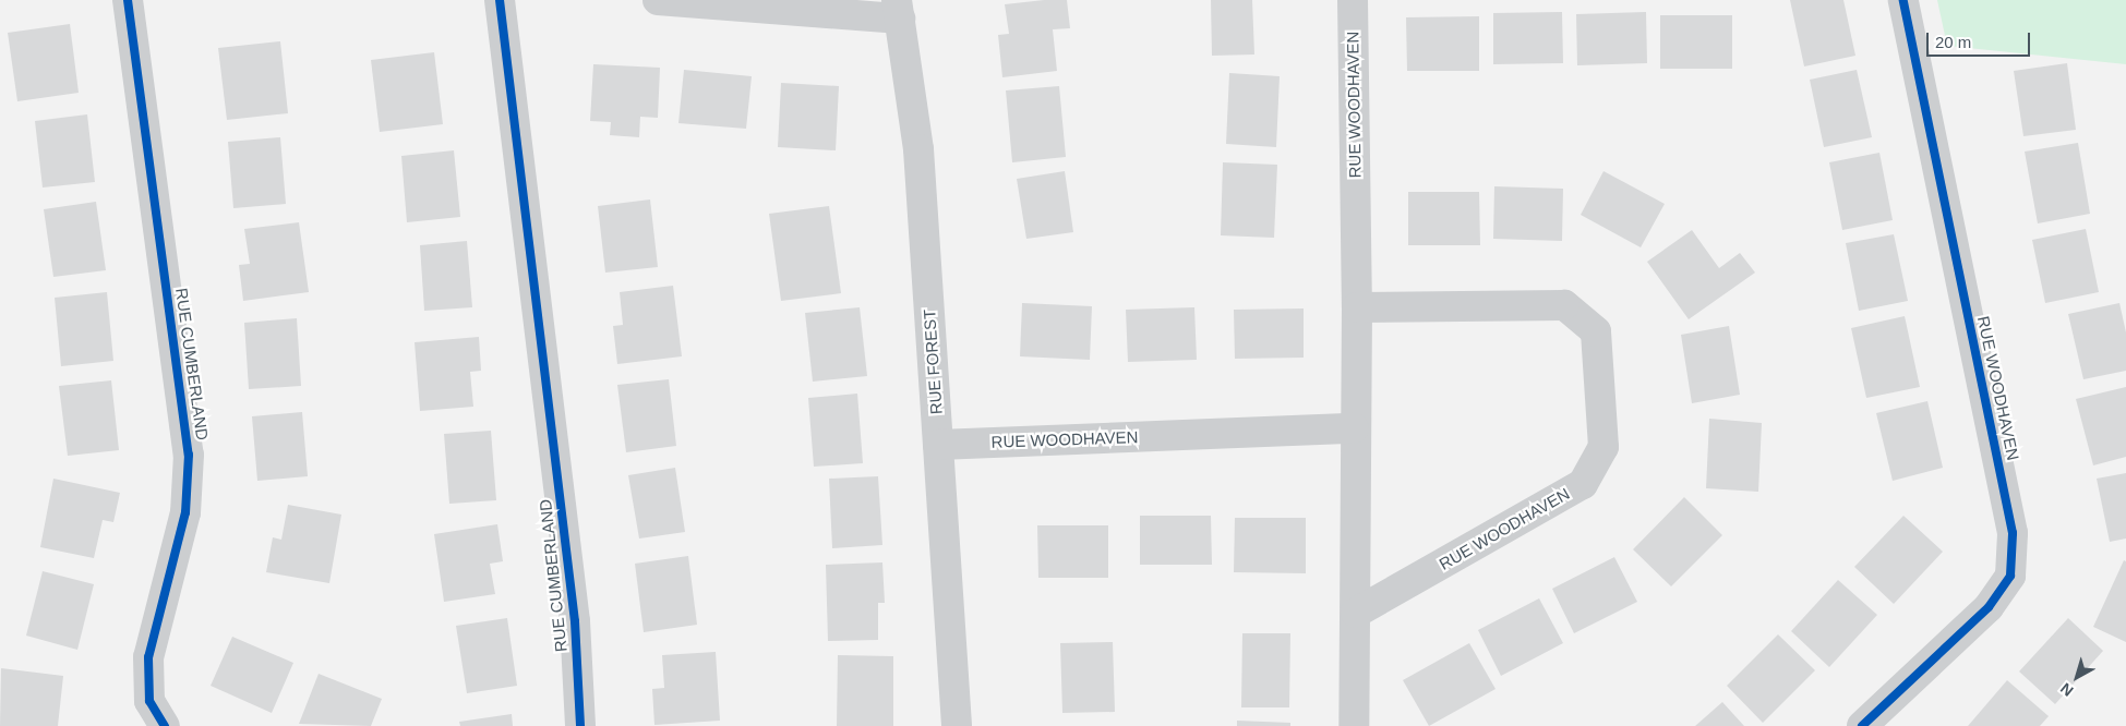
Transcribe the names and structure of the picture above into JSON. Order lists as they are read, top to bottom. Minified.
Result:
{"streets":{"street":["RUE WOODHAVEN","RUE FOREST","RUE CUMBERLAND"]},"crossings":[["RUE WOODHAVEN","RUE FOREST"]],"scale_bar":"20 m","north":"bottom left"}
